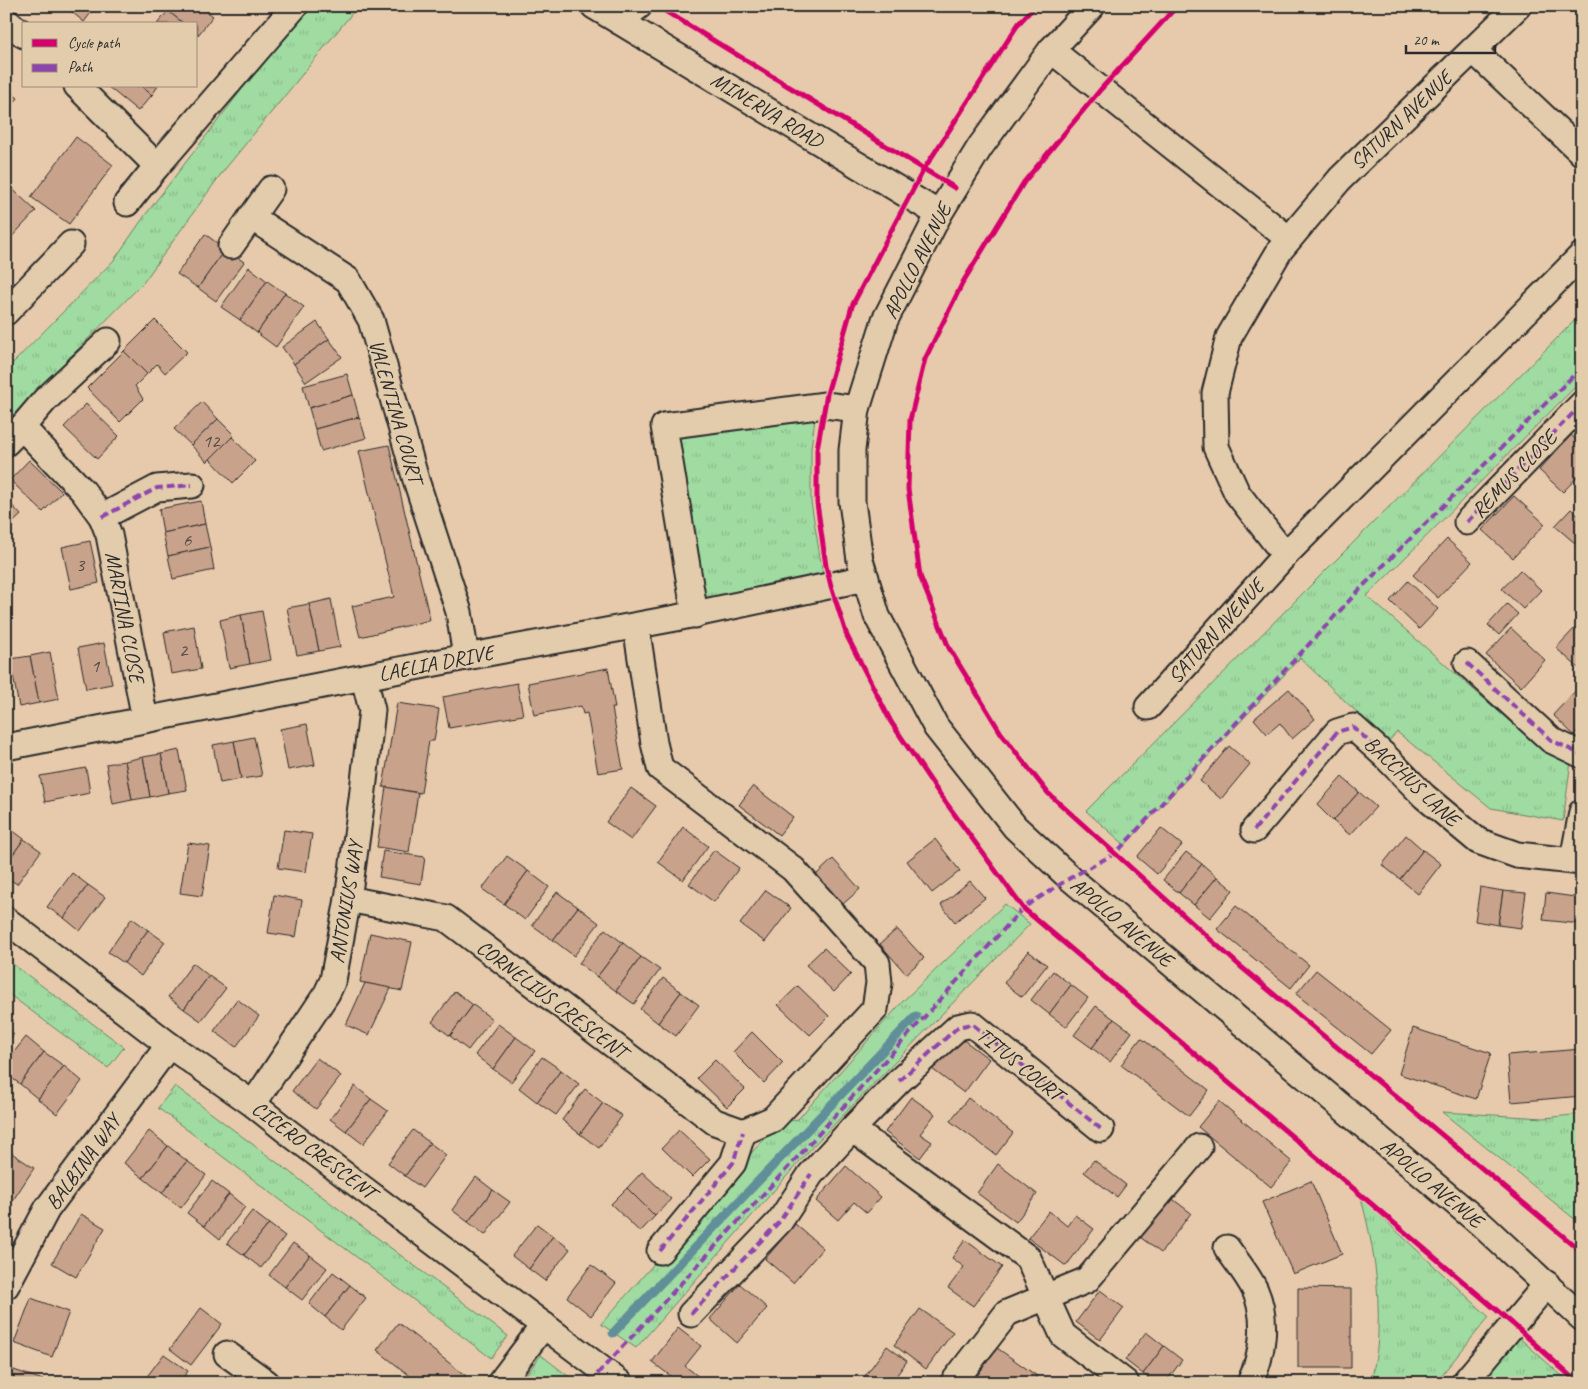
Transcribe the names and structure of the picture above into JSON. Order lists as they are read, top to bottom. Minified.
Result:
{"streets":{"street":["MINERVA ROAD","SATURN AVENUE","APOLLO AVENUE","VALENTINA COURT","REMUS CLOSE","MARTINA CLOSE","LAELIA DRIVE","BACCHUS LANE","ANTONIUS WAY","CORNELIUS CRESCENT","TITUS COURT","CICERO CRESCENT","BALBINA WAY"]},"crossings":[["MINERVA ROAD","APOLLO AVENUE"],["APOLLO AVENUE","LAELIA DRIVE"],["VALENTINA COURT","LAELIA DRIVE"],["MARTINA CLOSE","LAELIA DRIVE"],["LAELIA DRIVE","ANTONIUS WAY"],["ANTONIUS WAY","CORNELIUS CRESCENT"],["ANTONIUS WAY","CICERO CRESCENT"],["CICERO CRESCENT","BALBINA WAY"]],"house_numbers":["12","6","3","2","1"],"legend":["Cycle path","Path"],"scale_bar":"20 m"}
